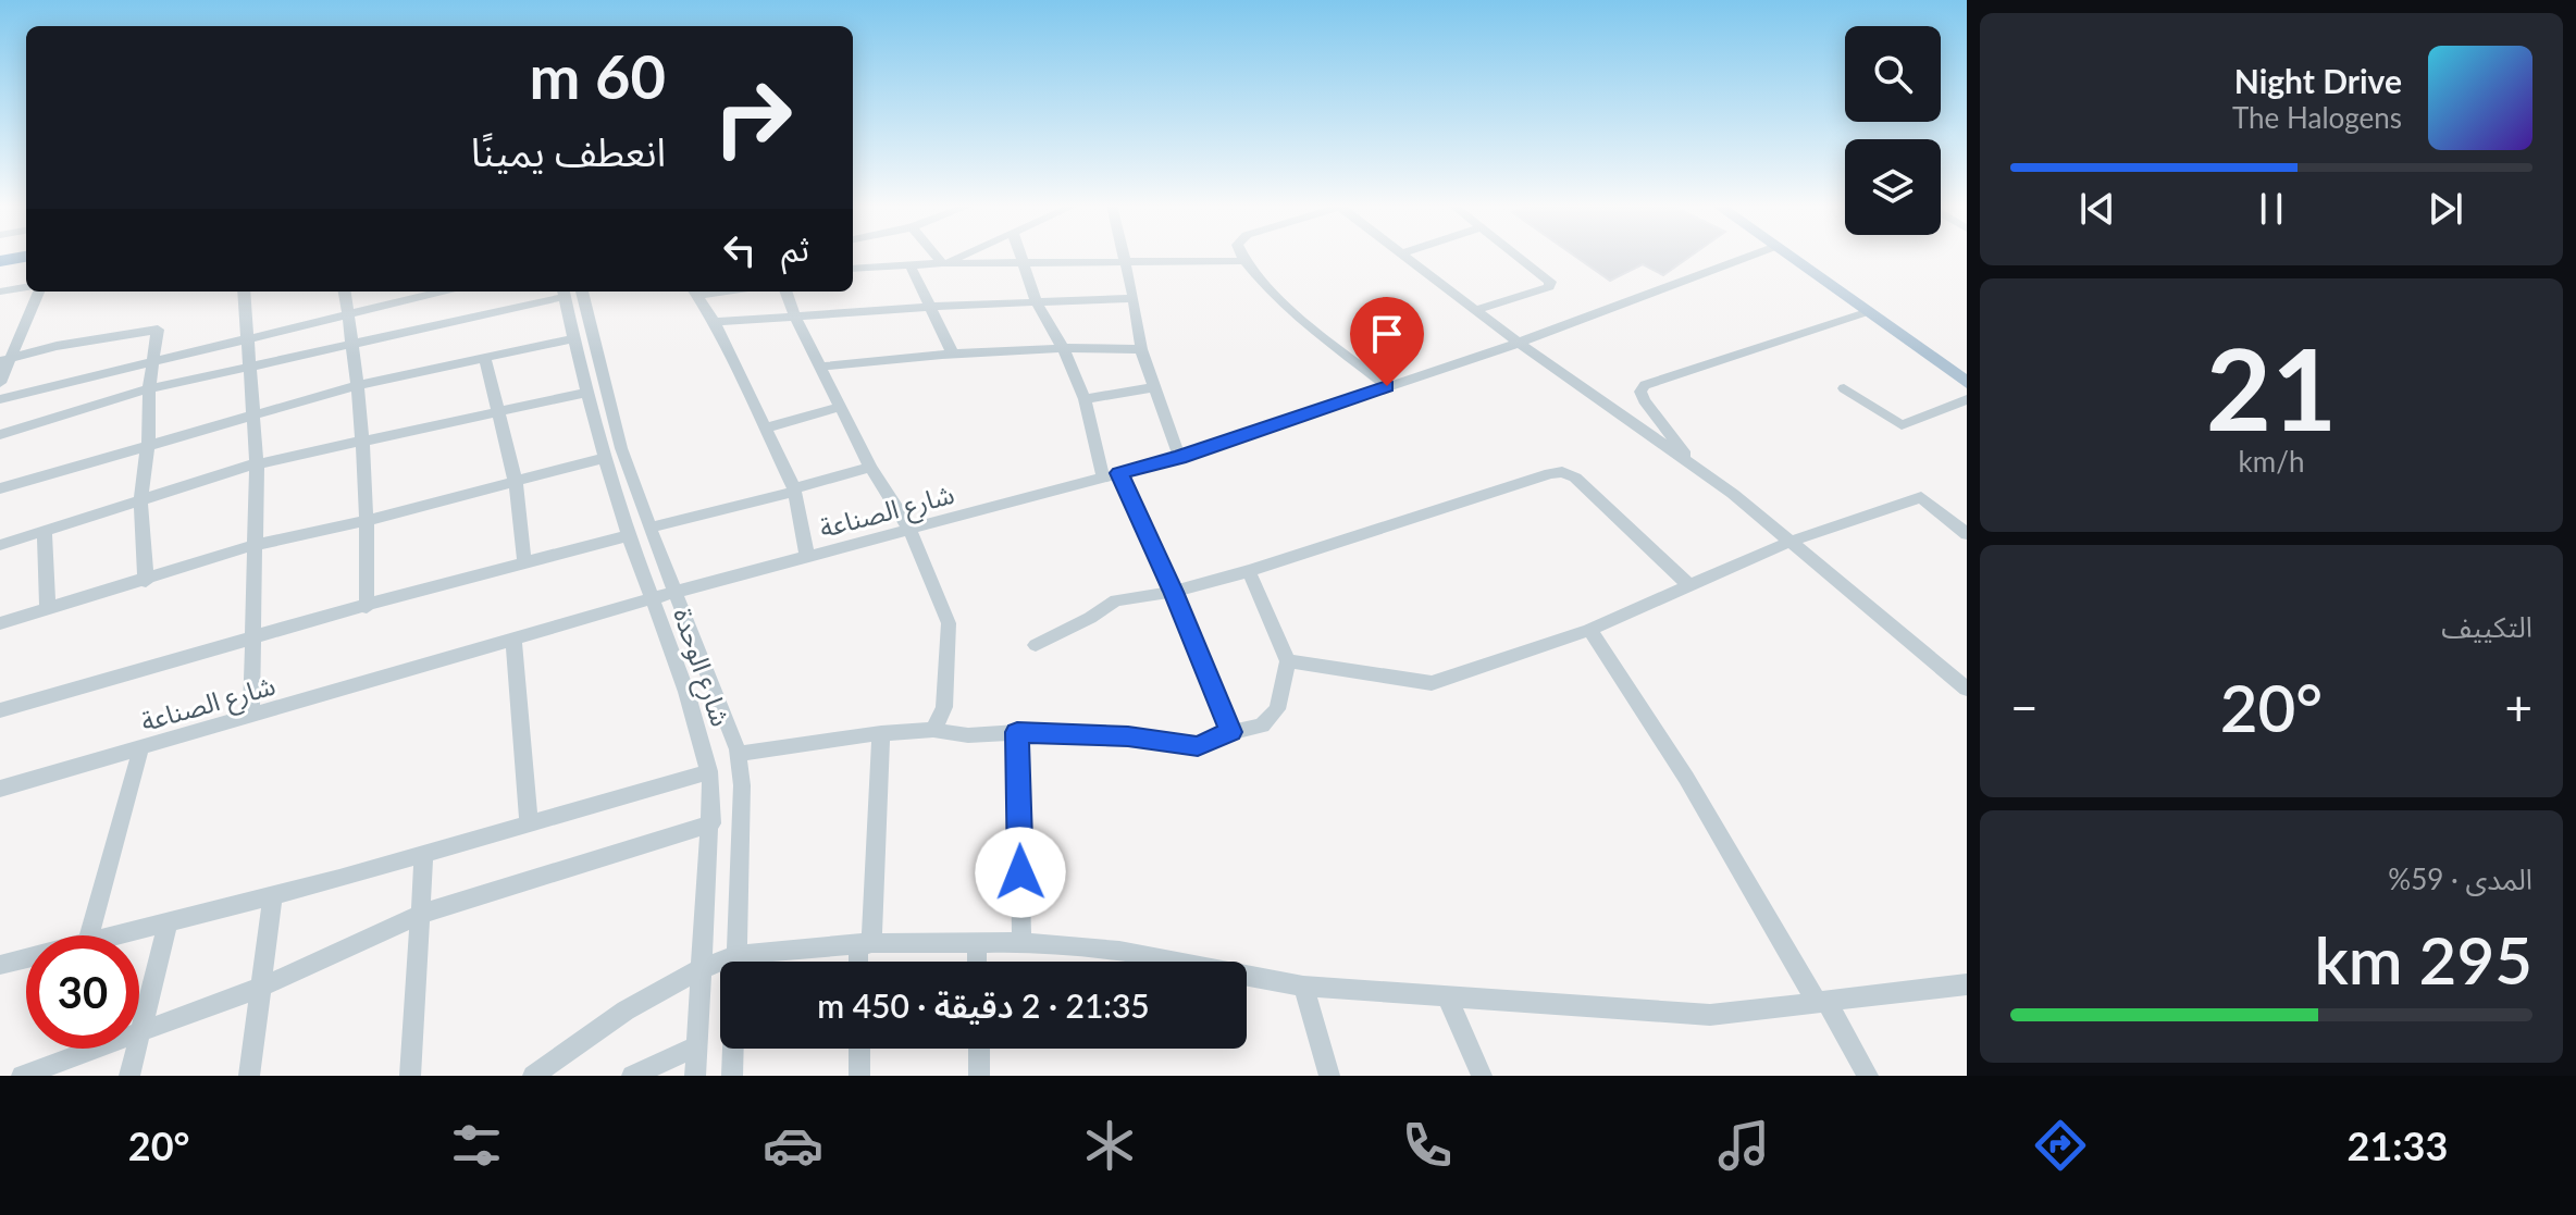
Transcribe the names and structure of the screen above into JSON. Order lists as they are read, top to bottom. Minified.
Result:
{"streets":{"street":["شارع الصناعة","شارع الوحدة"]},"crossings":[["شارع الصناعة","شارع الوحدة"]],"page":{"turn":["60 m","انعطف يمينًا"],"song":["Night Drive","The Halogens"],"then":"ثم","tile":[["21","km/h"],"التكييف",["المدى · 59%","295 km"]],"heat":["−","20°","+"],"limit":"30","trip":"21:35 · 2 دقيقة · 450 m","tabs":["21:33","20°"]}}
